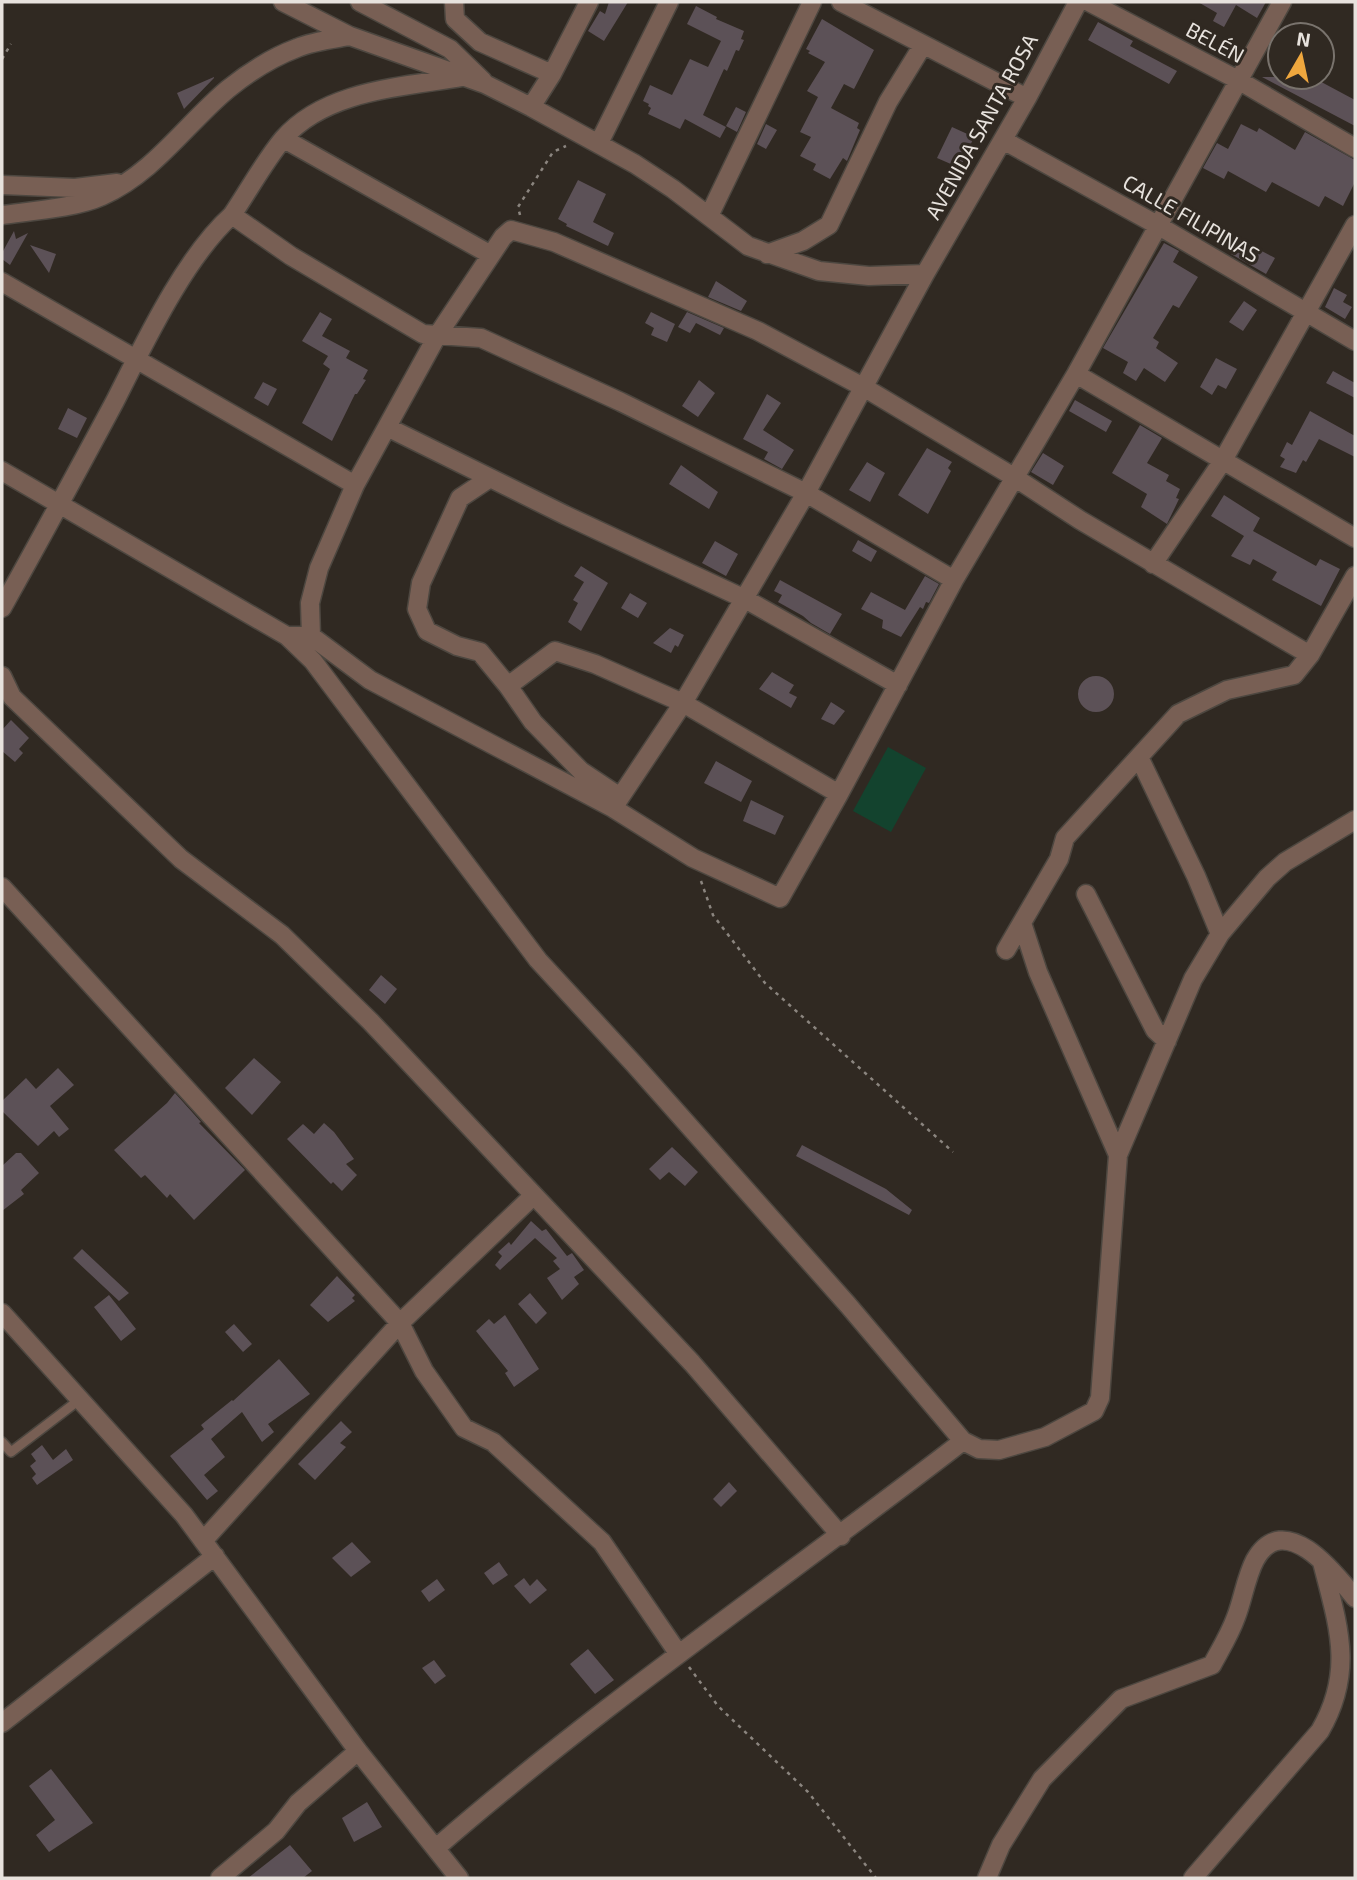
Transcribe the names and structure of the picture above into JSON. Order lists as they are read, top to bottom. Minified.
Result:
{"streets":{"street":["BELÉN","AVENIDA SANTA ROSA","CALLE FILIPINAS"]},"crossings":[["AVENIDA SANTA ROSA","CALLE FILIPINAS"]],"north":"top"}
